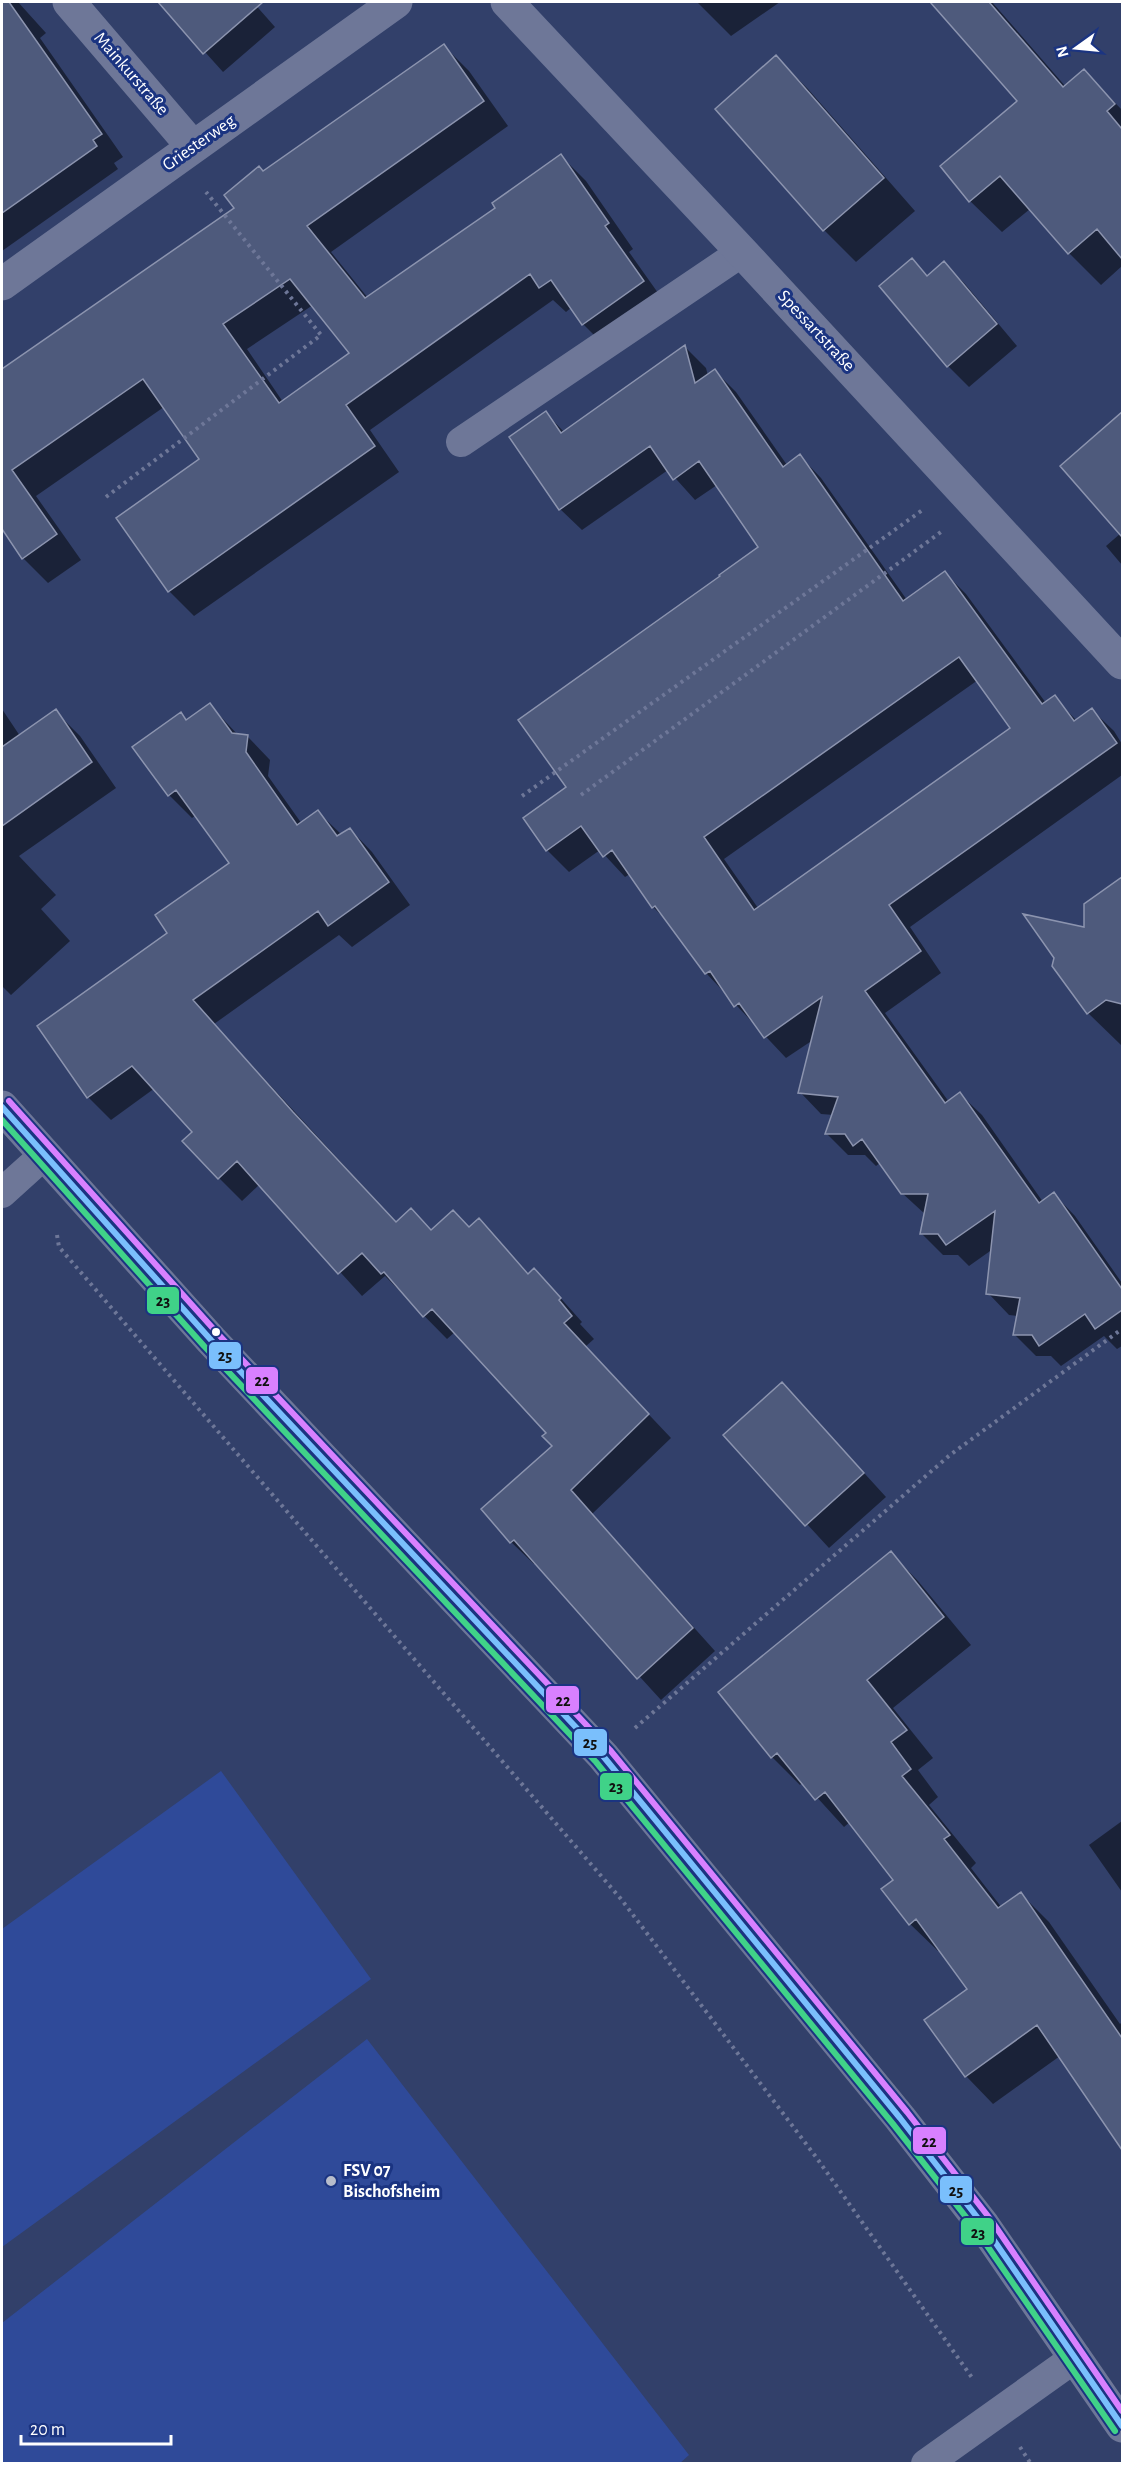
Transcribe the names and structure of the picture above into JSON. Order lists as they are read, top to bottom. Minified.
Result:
{"streets":{"street":["Mainkurstraße","Griesterweg","Spessartstraße"]},"crossings":[["Mainkurstraße","Griesterweg"]],"places":["FSV 07 Bischofsheim"],"lines":["transit line 22","transit line 25","transit line 23"],"scale_bar":"20 m","north":"left"}
